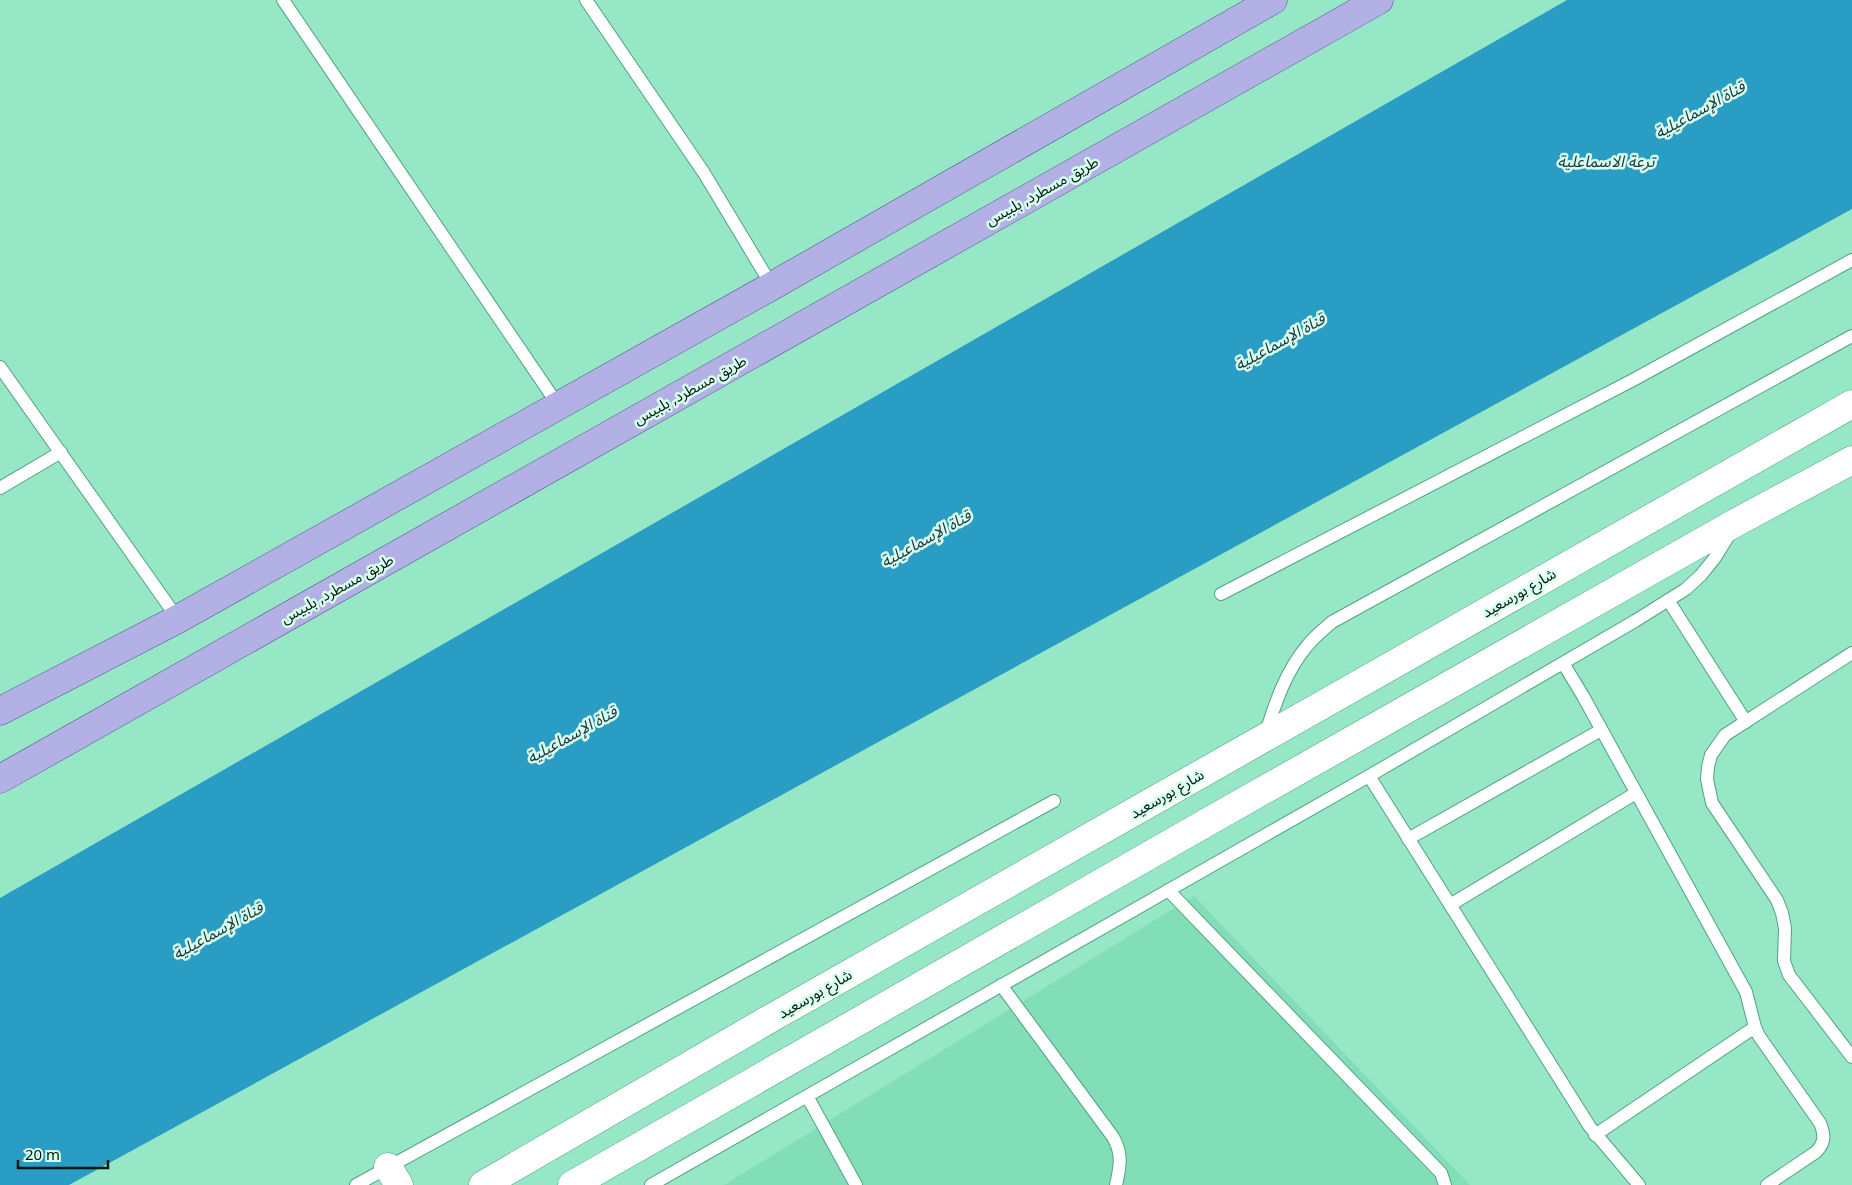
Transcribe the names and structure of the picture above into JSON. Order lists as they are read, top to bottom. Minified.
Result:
{"streets":{"main road":["طريق مسطرد, بلبيس","شارع بورسعيد"]},"water":["قناة الإسماعيلية","ترعة الاسماعلية"],"scale_bar":"20 m"}
